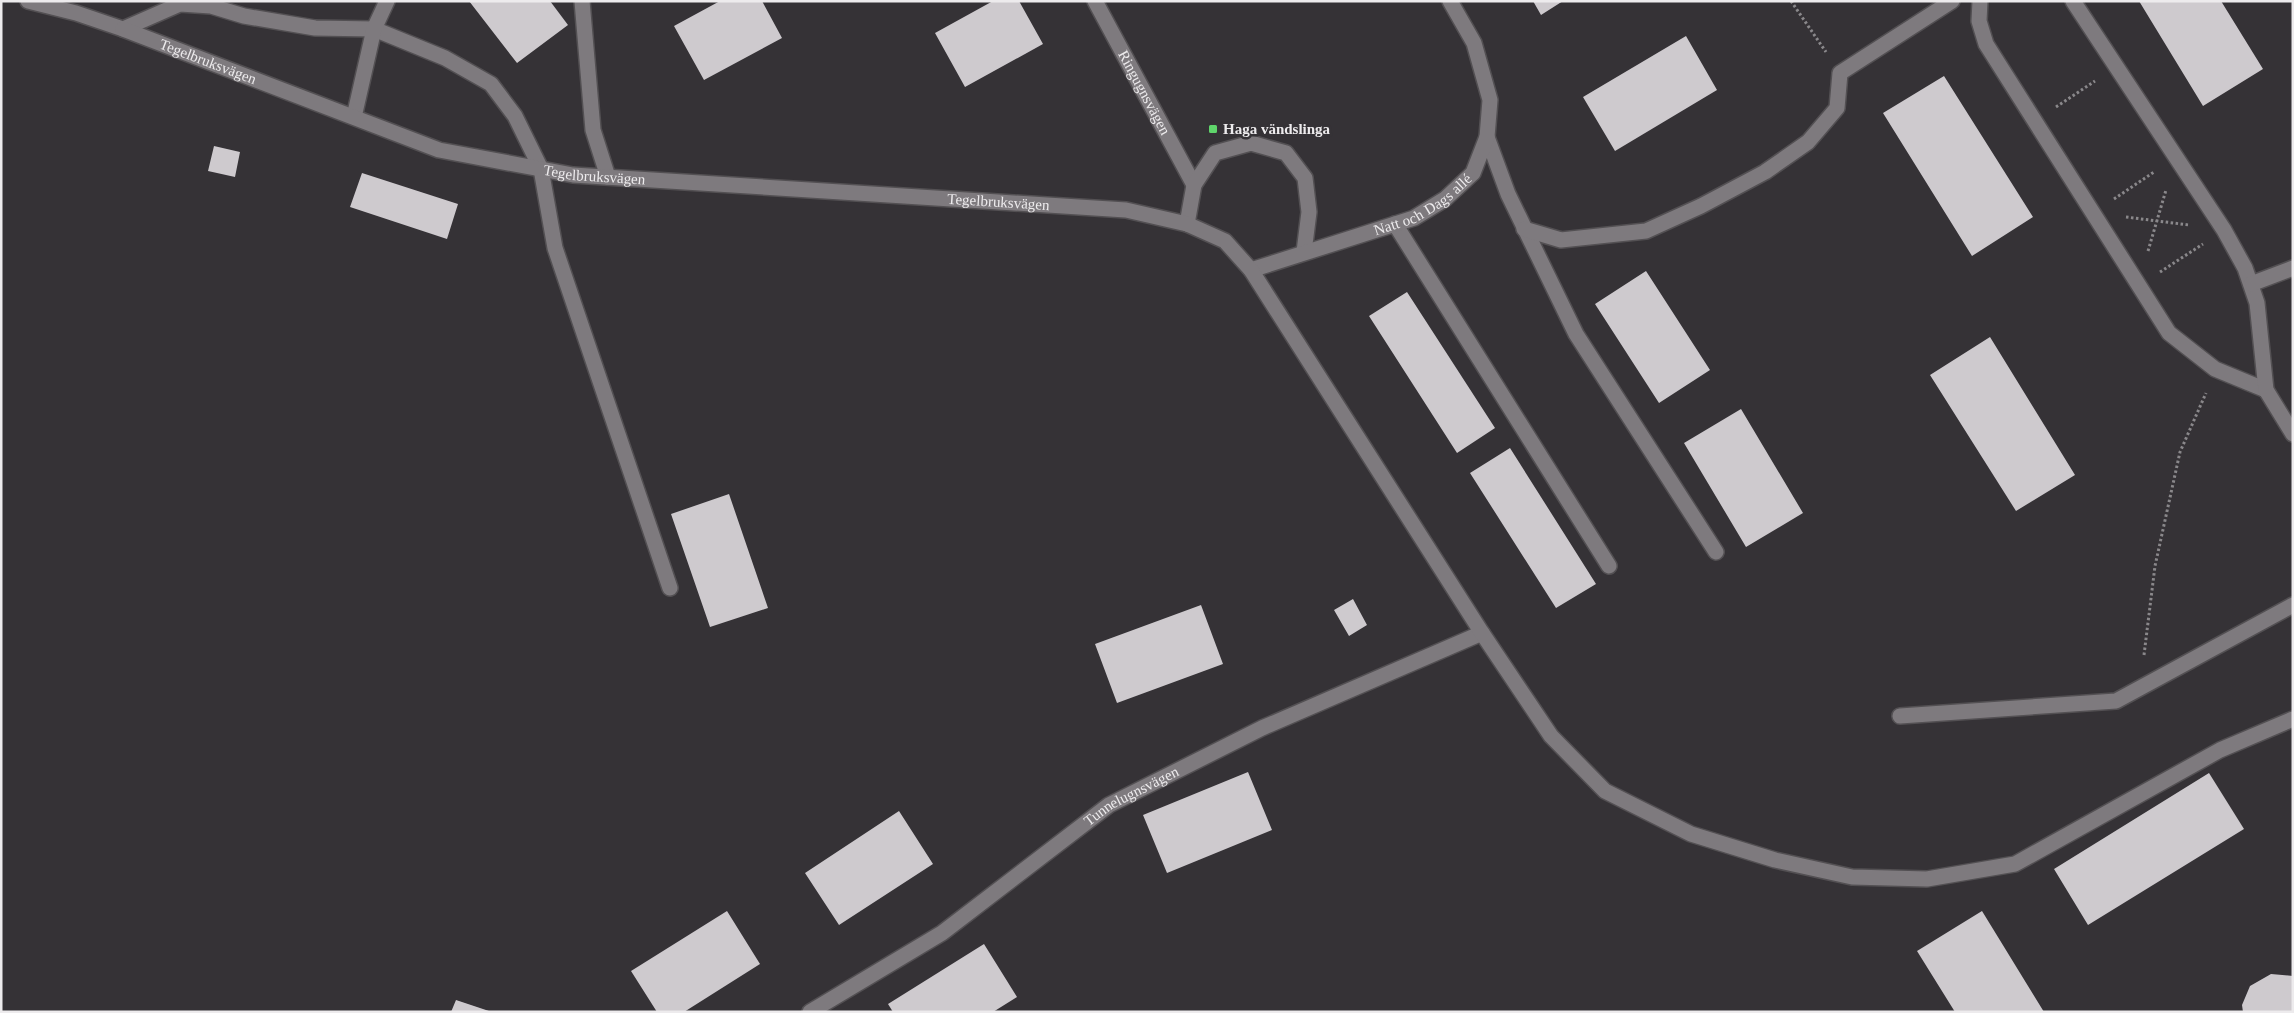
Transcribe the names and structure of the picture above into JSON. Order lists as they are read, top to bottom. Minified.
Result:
{"streets":{"street":["Tegelbruksvägen","Ringugnsvägen","Natt och Dags allé","Tunnelugnsvägen"]},"crossings":[["Tegelbruksvägen","Ringugnsvägen"],["Tegelbruksvägen","Natt och Dags allé"],["Ringugnsvägen","Natt och Dags allé"]],"places":{"transit":["Haga vändslinga"]}}
